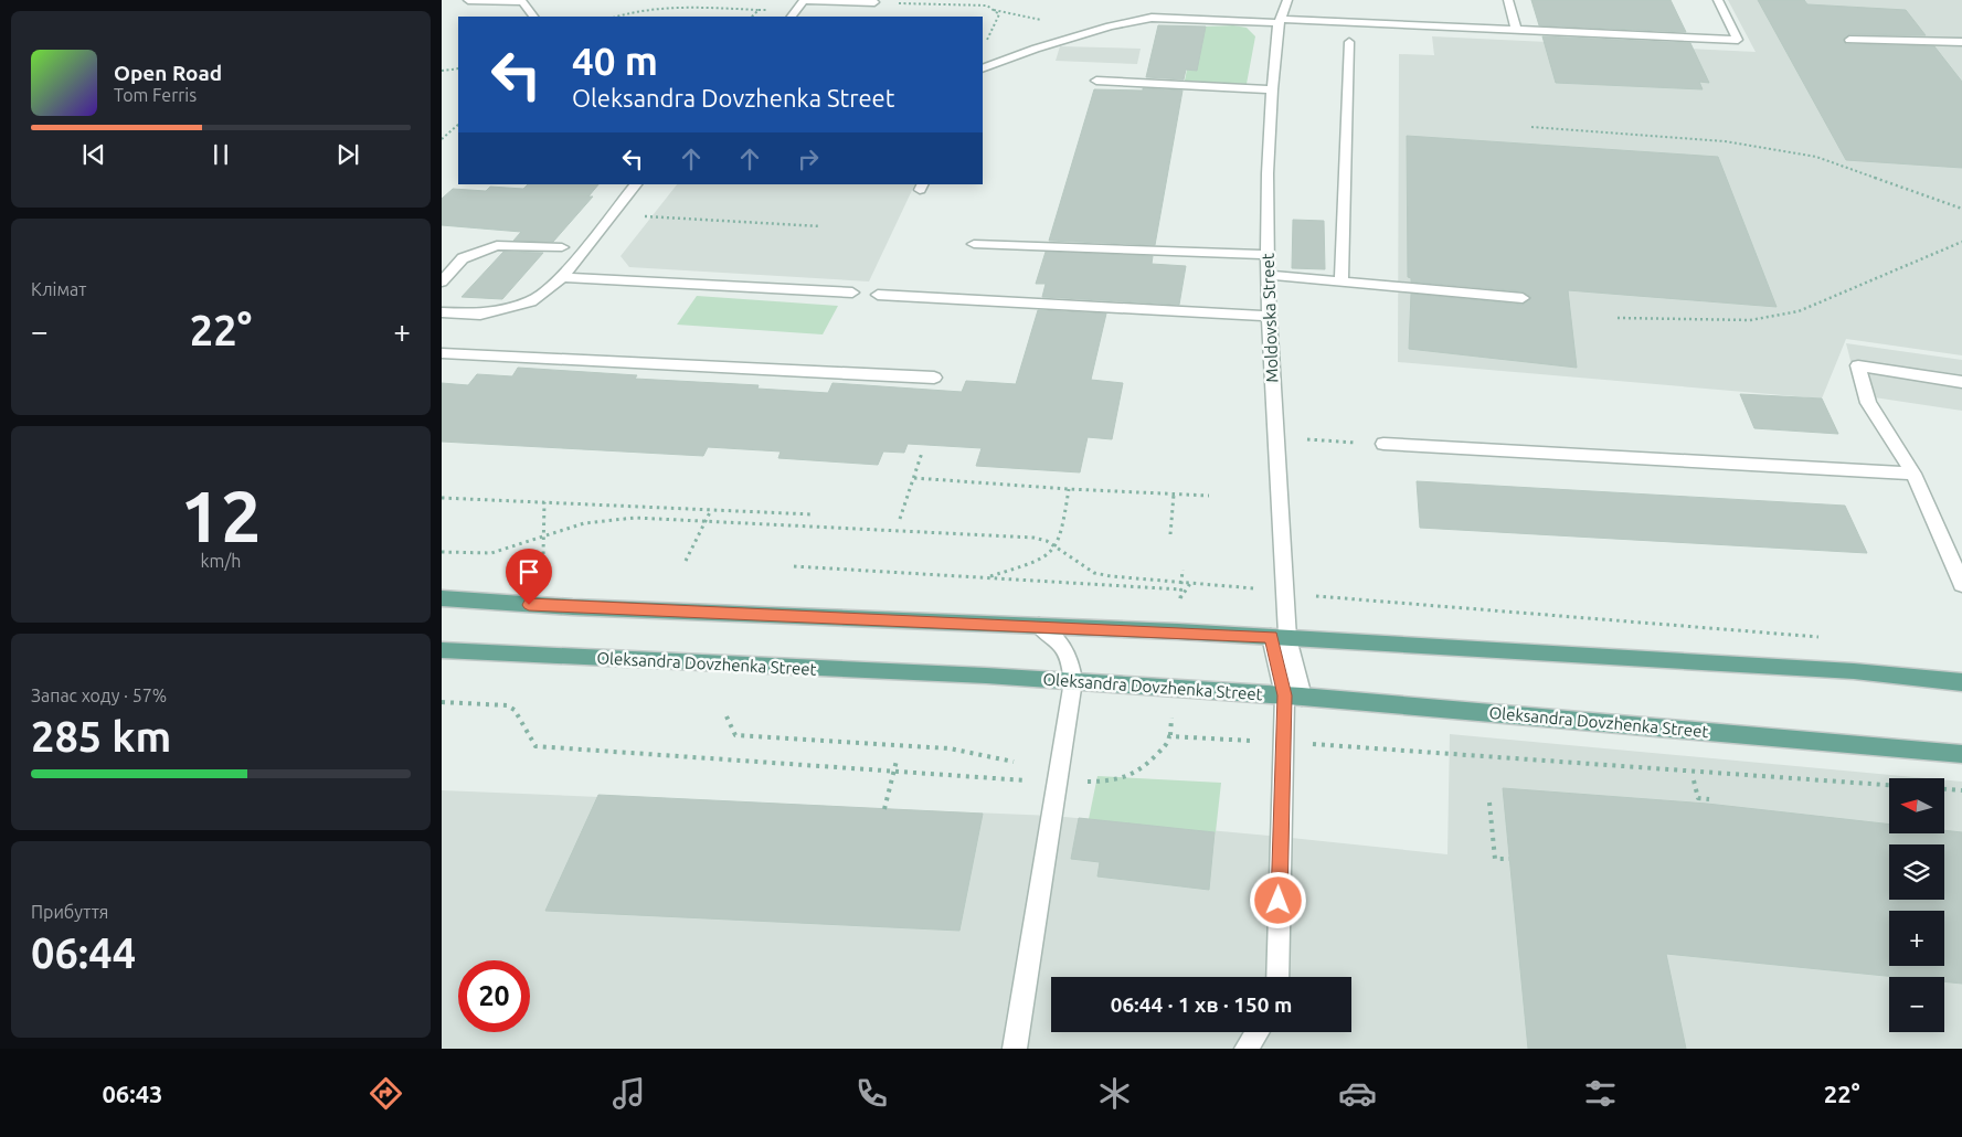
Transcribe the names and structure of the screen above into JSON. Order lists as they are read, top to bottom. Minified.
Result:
{"streets":{"main road":["Oleksandra Dovzhenka Street"],"street":["Moldovska Street"]},"crossings":[["Moldovska Street","Oleksandra Dovzhenka Street"]],"north":"left","page":{"turn":["40 m","Oleksandra Dovzhenka Street"],"song":["Open Road","Tom Ferris"],"tile":["Клімат",["12","km/h"],["Запас ходу · 57%","285 km"],["Прибуття","06:44"]],"heat":["−","22°","+"],"map_buttons":["+","−"],"limit":"20","trip":"06:44 · 1 хв · 150 m","tabs":["06:43","22°"]}}
